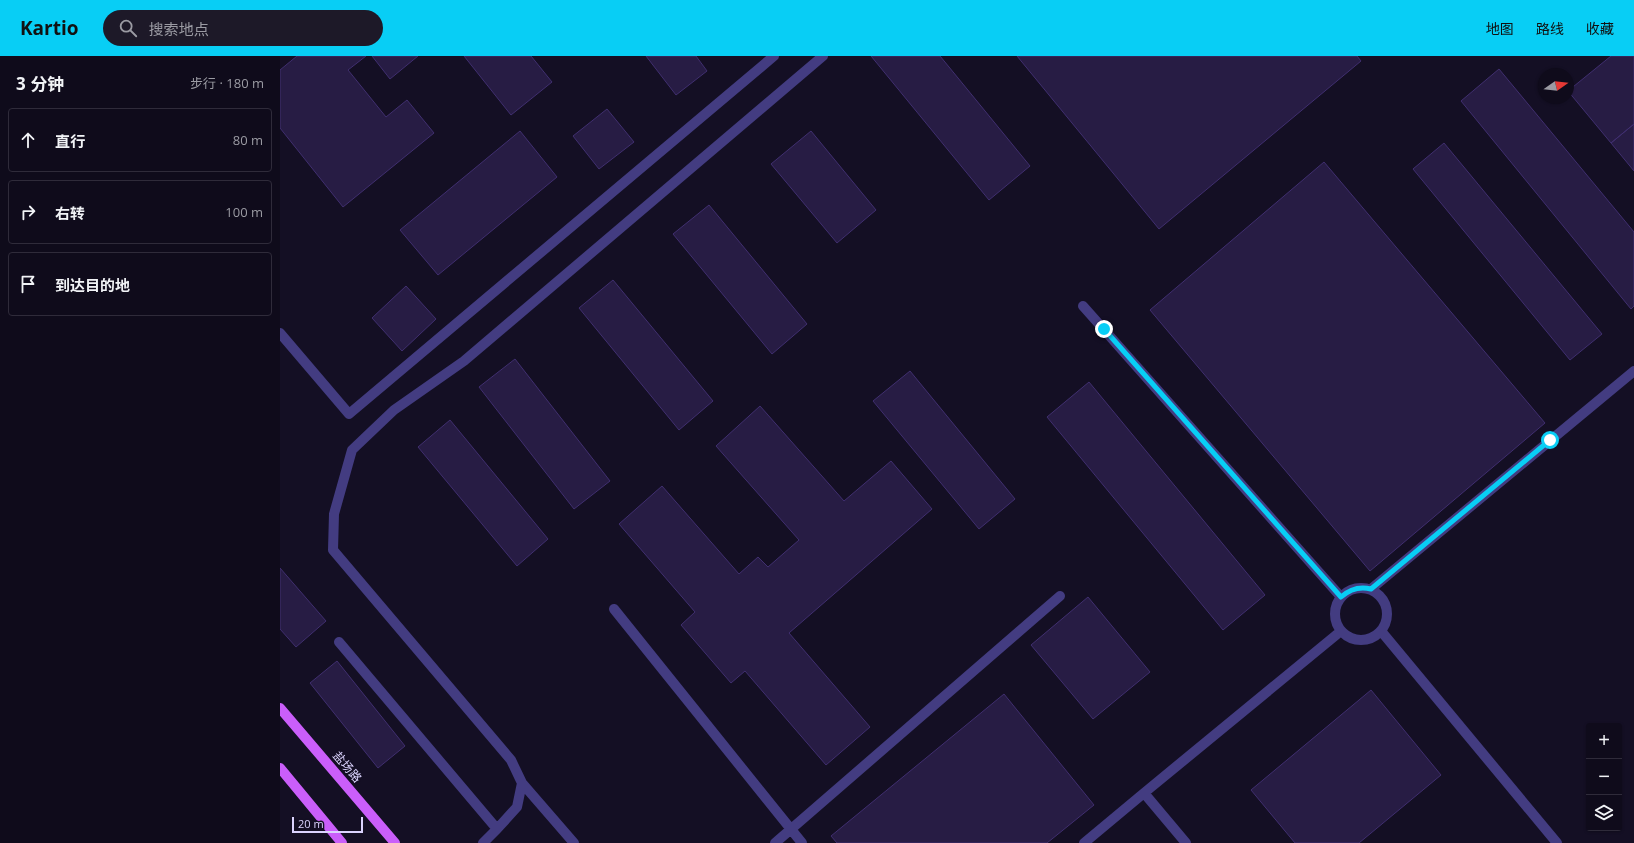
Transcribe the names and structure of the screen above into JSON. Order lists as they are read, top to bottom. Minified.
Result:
{"streets":{"main road":["盐场路"]},"scale_bar":"20 m","north":"right","page":{"header":"Kartio","search":"搜索地点","nav":["地图","路线","收藏"],"heading":["3 分钟","步行 · 180 m"],"list":[["直行","80 m"],["右转","100 m"],"到达目的地"],"map_buttons":["+","−"],"scale":"20 m"}}
